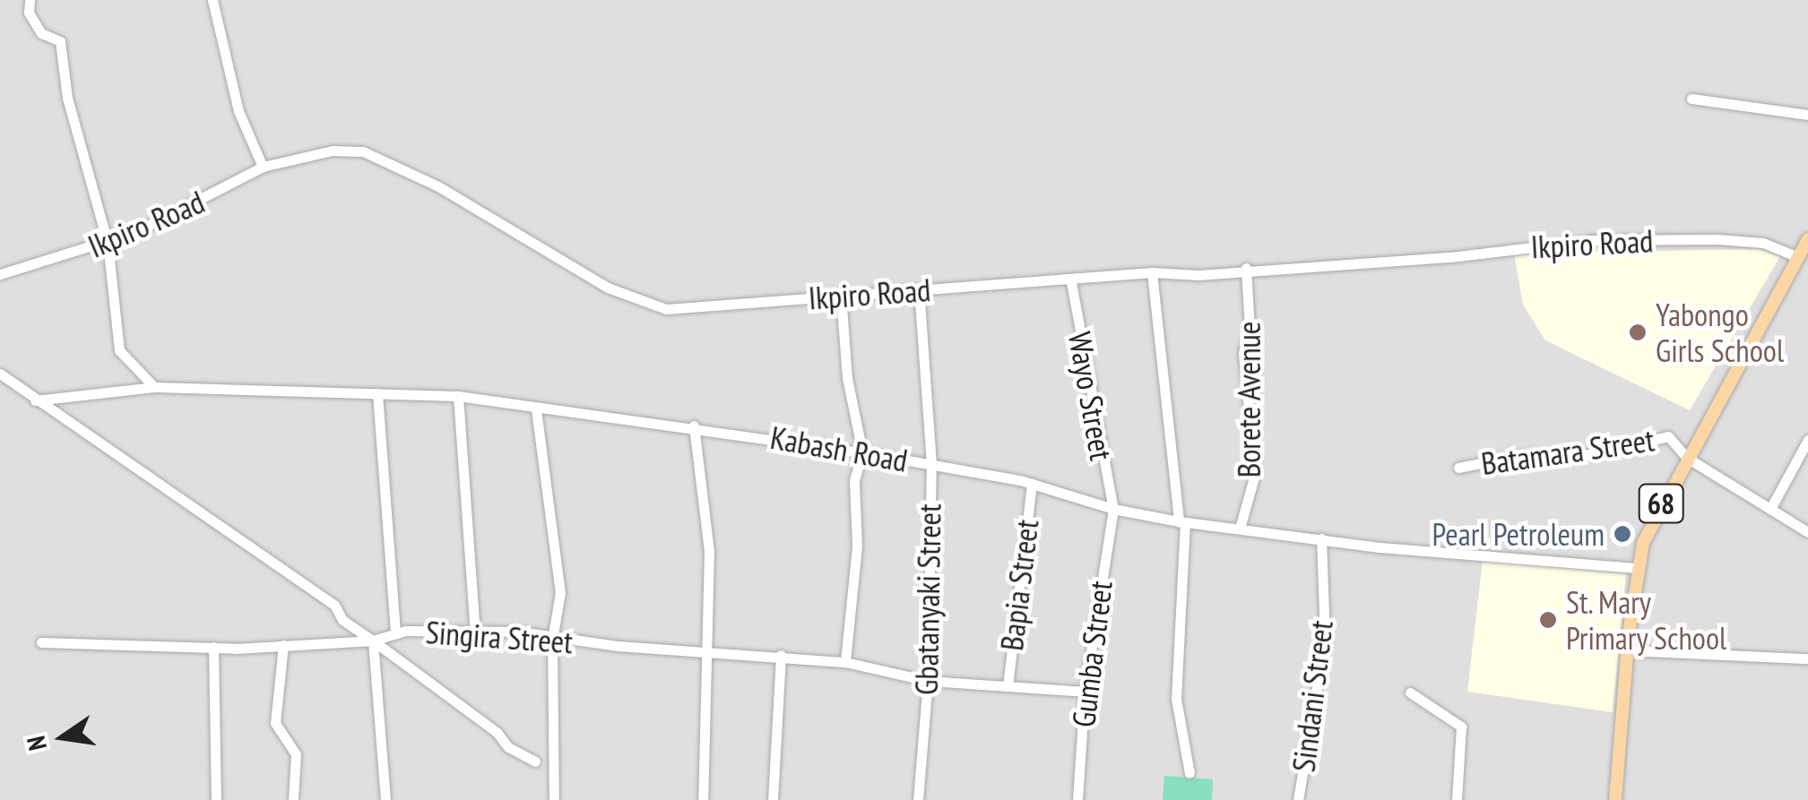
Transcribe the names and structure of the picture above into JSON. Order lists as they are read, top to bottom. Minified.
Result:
{"streets":{"main road":["68"],"street":["Ikpiro Road","Wayo Street","Borete Avenue","Kabash Road","Batamara Street","Bapia Street","Gbatanyaki Street","Singira Street","Gumba Street","Sindani Street"]},"crossings":[["Ikpiro Road","Wayo Street"],["Ikpiro Road","Borete Avenue"],["Ikpiro Road","68"],["Ikpiro Road","Gbatanyaki Street"],["Wayo Street","Kabash Road"],["Wayo Street","Gumba Street"],["Borete Avenue","Kabash Road"],["Kabash Road","68"],["Kabash Road","Bapia Street"],["Kabash Road","Gbatanyaki Street"],["Kabash Road","Gumba Street"],["Kabash Road","Sindani Street"],["Batamara Street","68"],["Bapia Street","Singira Street"],["Gbatanyaki Street","Singira Street"],["Singira Street","Gumba Street"]],"places":["Yabongo Girls School","Pearl Petroleum","St. Mary Primary School"],"north":"left"}
